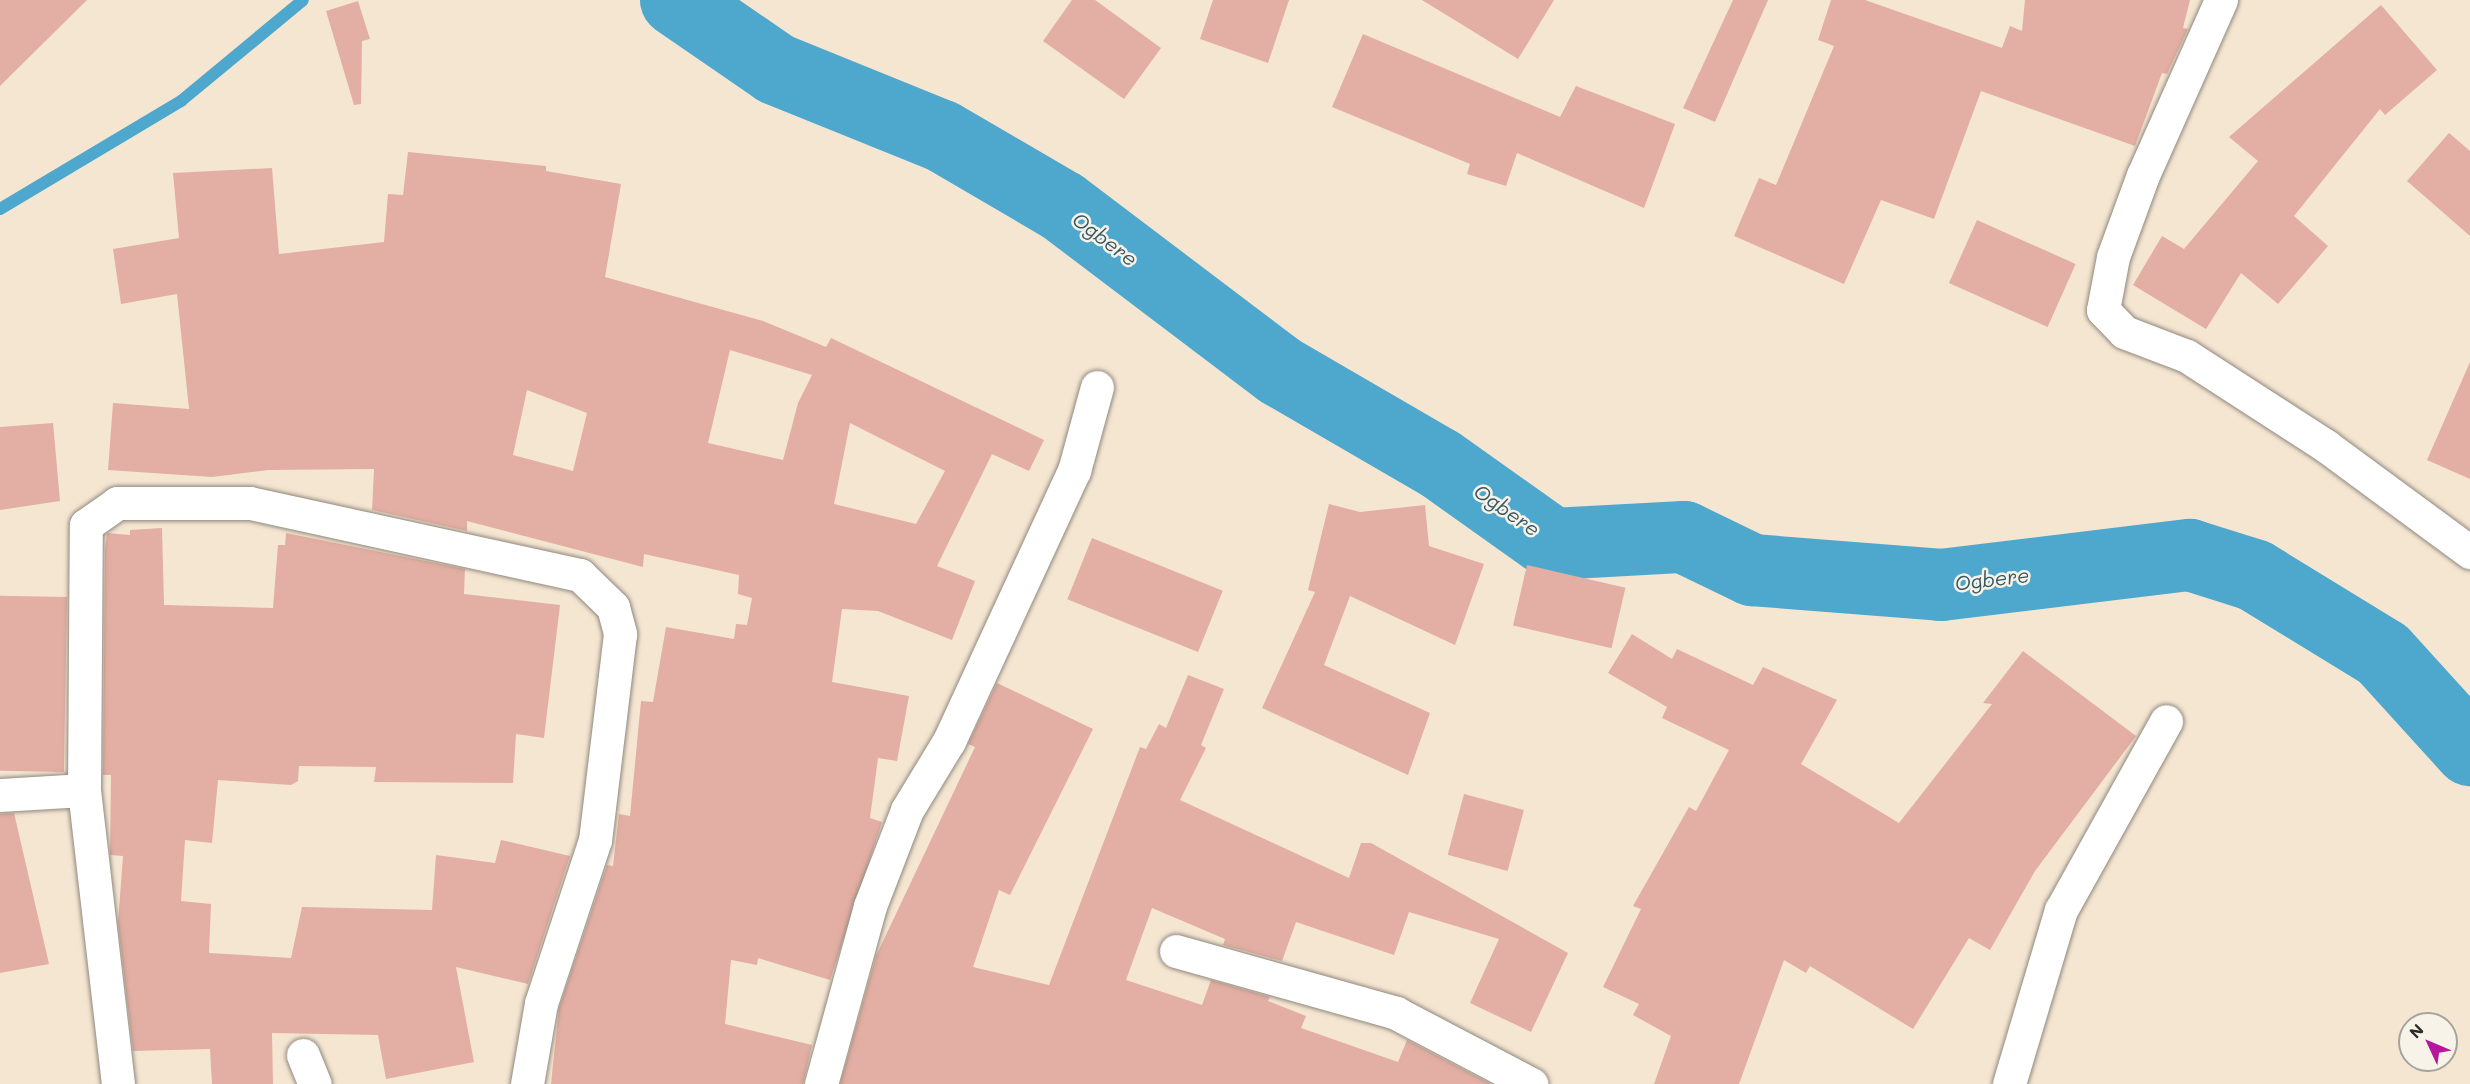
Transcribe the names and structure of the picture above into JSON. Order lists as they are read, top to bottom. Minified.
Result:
{"water":["Ogbere"],"north":"top left"}
